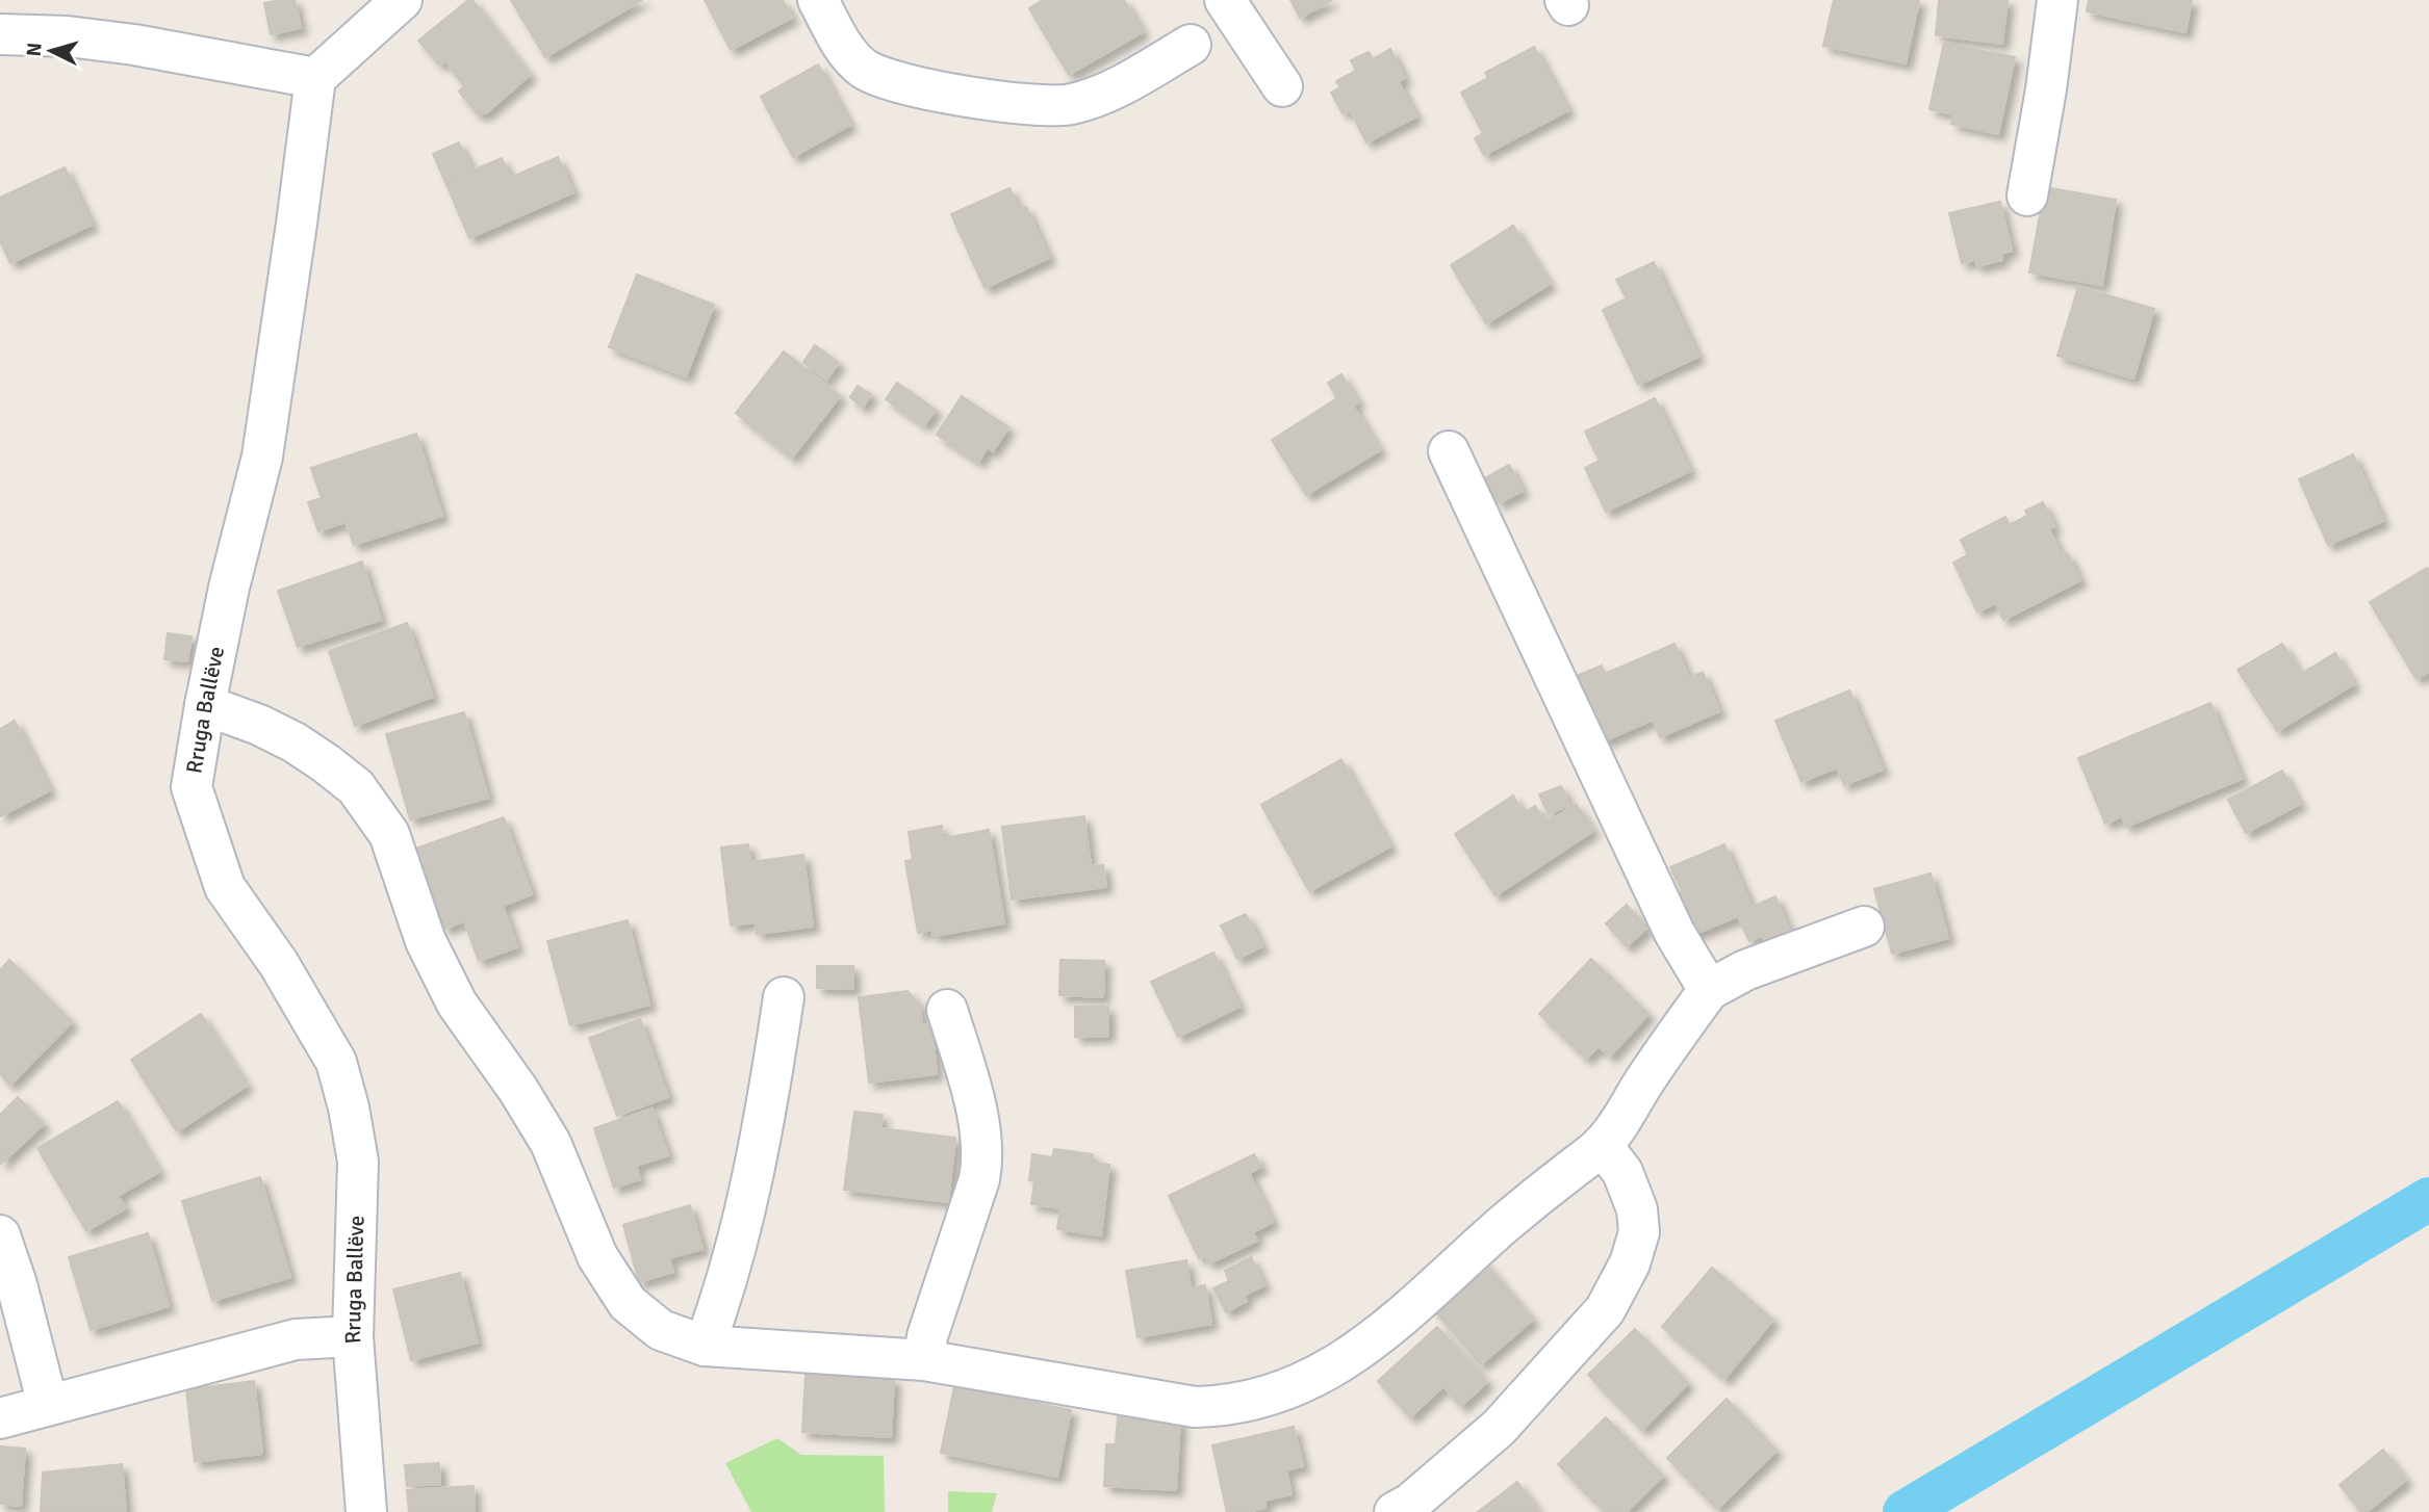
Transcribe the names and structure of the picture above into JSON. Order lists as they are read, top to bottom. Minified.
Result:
{"streets":{"street":["Rruga Ballëve"]},"north":"left"}
